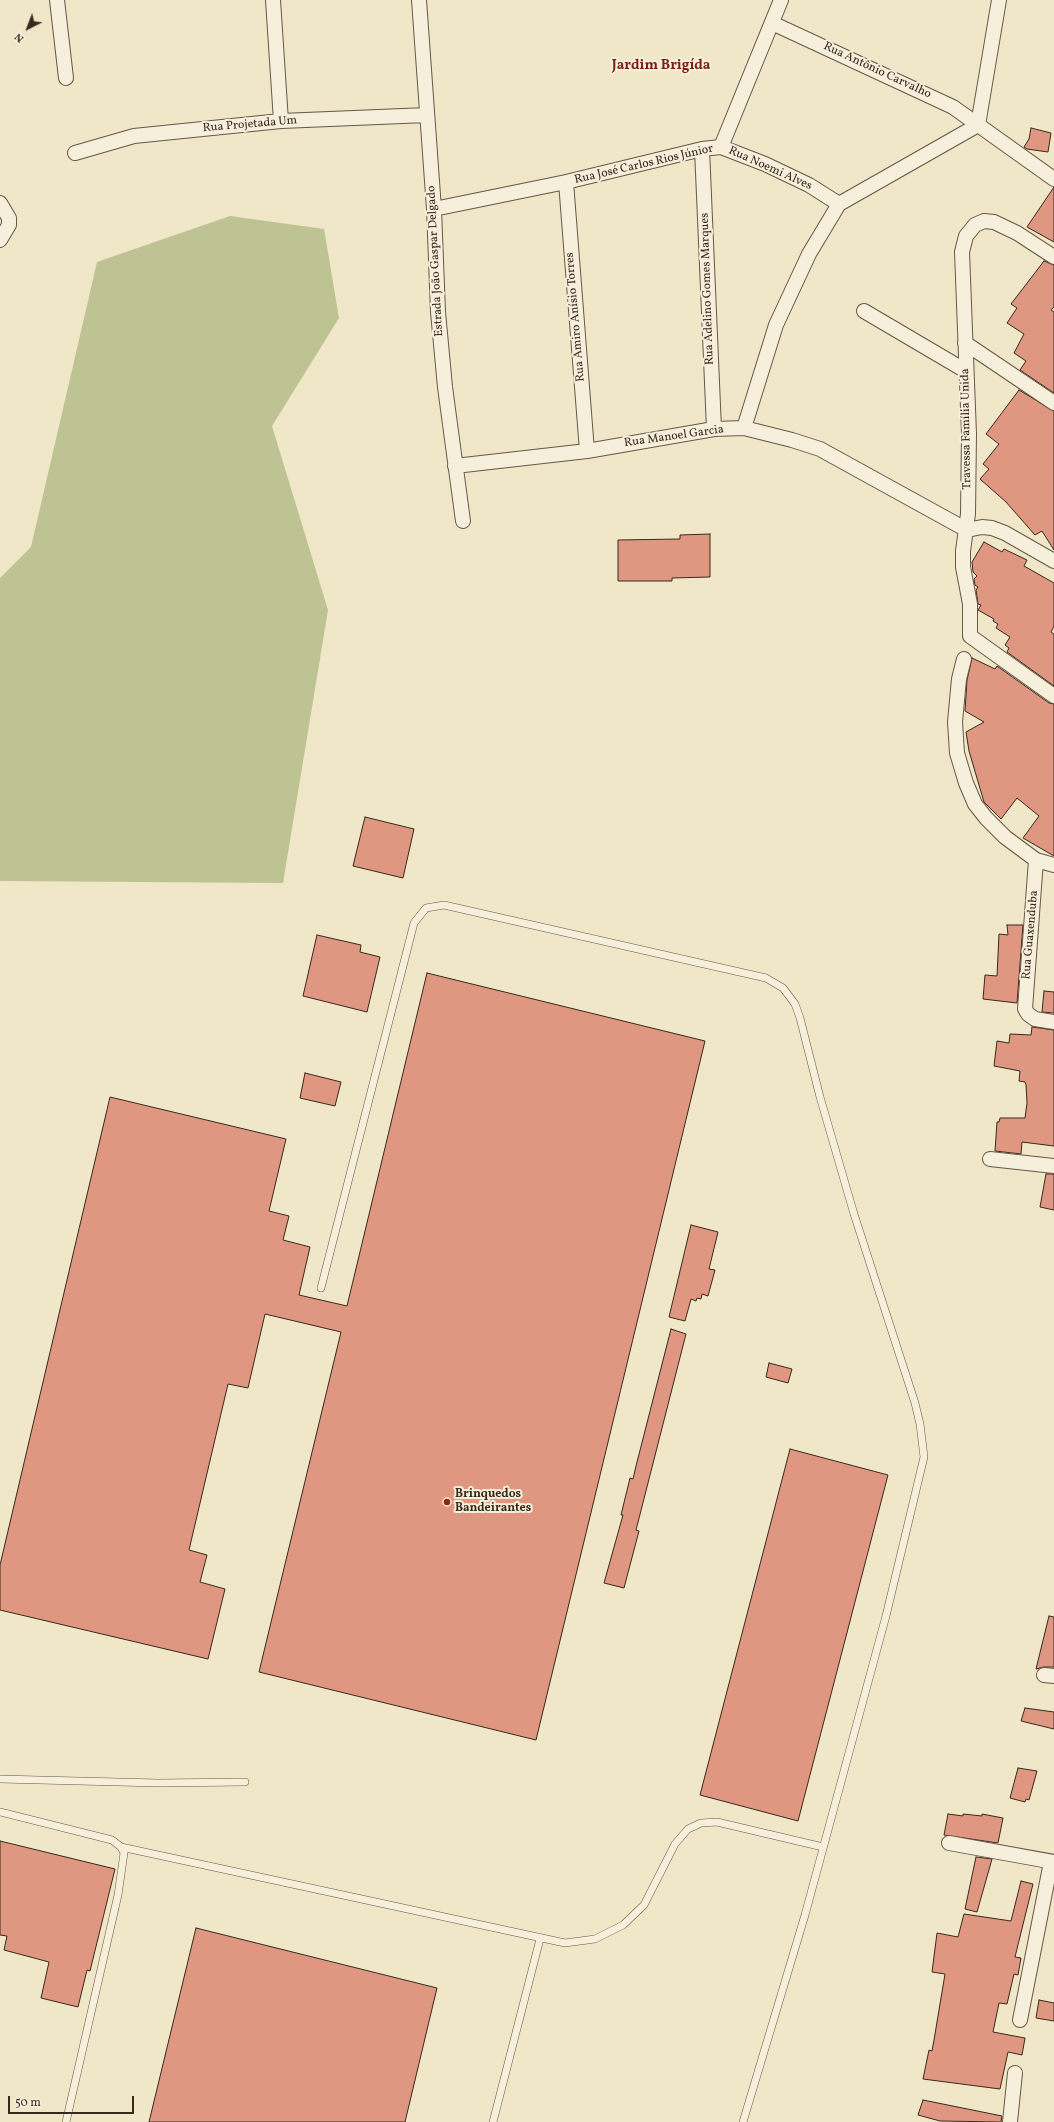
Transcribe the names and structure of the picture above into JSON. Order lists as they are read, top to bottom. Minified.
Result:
{"streets":{"street":["Rua Antônio Carvalho","Rua Projetada Um","Rua José Carlos Rios Júnior","Rua Noemi Alves","Estrada João Gaspar Delgado","Rua Adelino Gomes Marques","Rua Amiro Anísio Torres","Travessa Família Unida","Rua Manoel Garcia","Rua Guaxenduba"]},"crossings":[["Rua Antônio Carvalho","Rua José Carlos Rios Júnior"],["Rua Projetada Um","Estrada João Gaspar Delgado"],["Rua José Carlos Rios Júnior","Rua Noemi Alves"],["Rua José Carlos Rios Júnior","Estrada João Gaspar Delgado"],["Rua José Carlos Rios Júnior","Rua Adelino Gomes Marques"],["Rua José Carlos Rios Júnior","Rua Amiro Anísio Torres"],["Estrada João Gaspar Delgado","Rua Manoel Garcia"],["Rua Adelino Gomes Marques","Rua Manoel Garcia"],["Rua Amiro Anísio Torres","Rua Manoel Garcia"],["Travessa Família Unida","Rua Manoel Garcia"]],"districts":["Jardim Brigída"],"places":["Brinquedos Bandeirantes"],"scale_bar":"50 m","north":"bottom left"}
